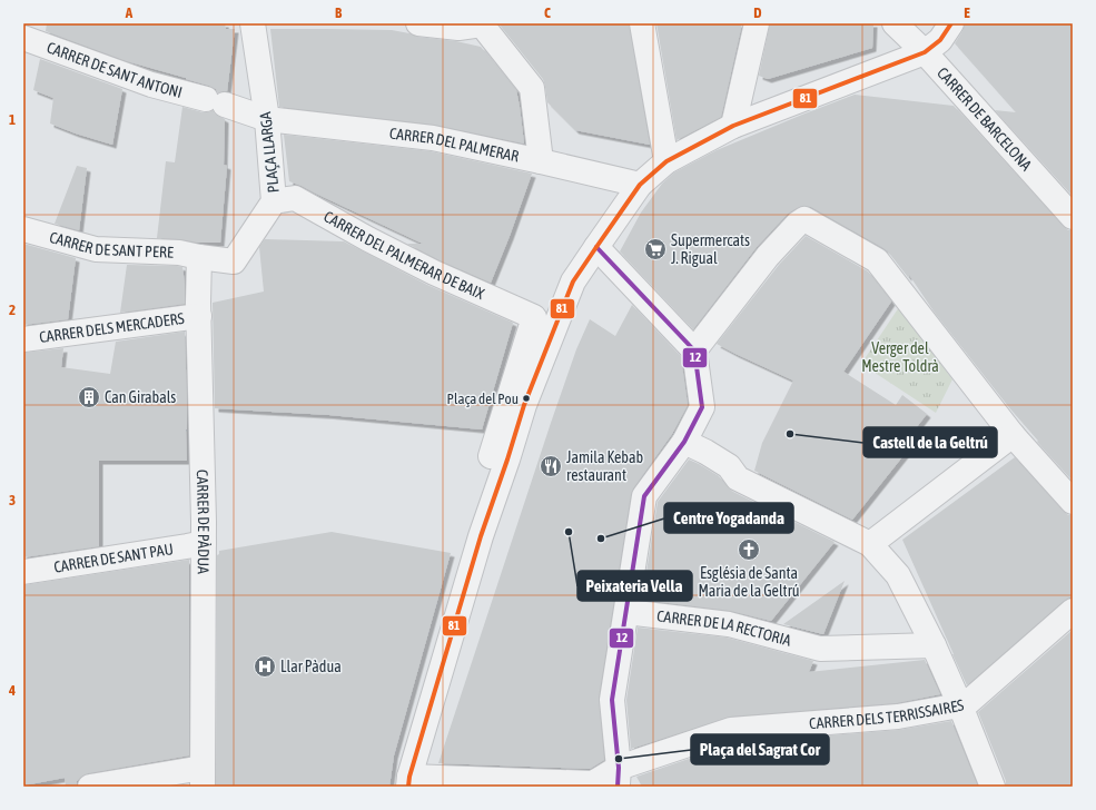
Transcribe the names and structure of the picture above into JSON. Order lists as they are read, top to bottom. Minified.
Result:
{"streets":{"street":["CARRER DE SANT ANTONI","CARRER DE BARCELONA","CARRER DEL PALMERAR","PLAÇA LLARGA","CARRER DE SANT PERE","CARRER DEL PALMERAR DE BAIX","CARRER DELS MERCADERS","CARRER DE PÀDUA","CARRER DE SANT PAU","CARRER DE LA RECTORIA","CARRER DELS TERRISSAIRES"]},"crossings":[["CARRER DE SANT ANTONI","CARRER DEL PALMERAR"],["CARRER DE SANT ANTONI","PLAÇA LLARGA"],["CARRER DEL PALMERAR","PLAÇA LLARGA"],["PLAÇA LLARGA","CARRER DE SANT PERE"],["PLAÇA LLARGA","CARRER DEL PALMERAR DE BAIX"],["PLAÇA LLARGA","CARRER DE PÀDUA"],["CARRER DE SANT PERE","CARRER DE PÀDUA"],["CARRER DELS MERCADERS","CARRER DE PÀDUA"],["CARRER DE PÀDUA","CARRER DE SANT PAU"]],"parks":["Verger del Mestre Toldrà"],"places":{"supermarket":["Supermercats J. Rigual"],"building":["Can Girabals"],"other":["Plaça del Pou","Castell de la Geltrú","Peixateria Vella","Centre Yogadanda","Plaça del Sagrat Cor"],"restaurant":["Jamila Kebab restaurant"],"church":["Església de Santa Maria de la Geltrú"],"hospital":["Llar Pàdua"]},"lines":["transit line 81","transit line 12"],"grid":{"columns":["A","B","C","D","E"],"rows":["1","2","3","4"]}}
